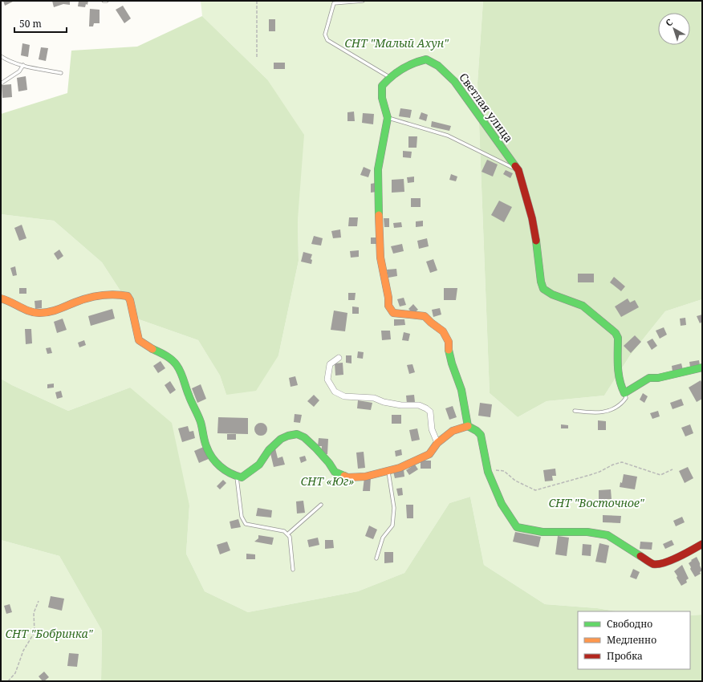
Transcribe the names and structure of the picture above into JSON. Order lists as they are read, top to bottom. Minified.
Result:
{"streets":{"street":["Светлая улица"]},"parks":["СНТ \"Малый Ахун\"","СНТ «Юг»","СНТ \"Восточное\"","СНТ \"Бобринка\""],"legend":["Свободно","Медленно","Пробка"],"scale_bar":"50 m","north":"top left"}
